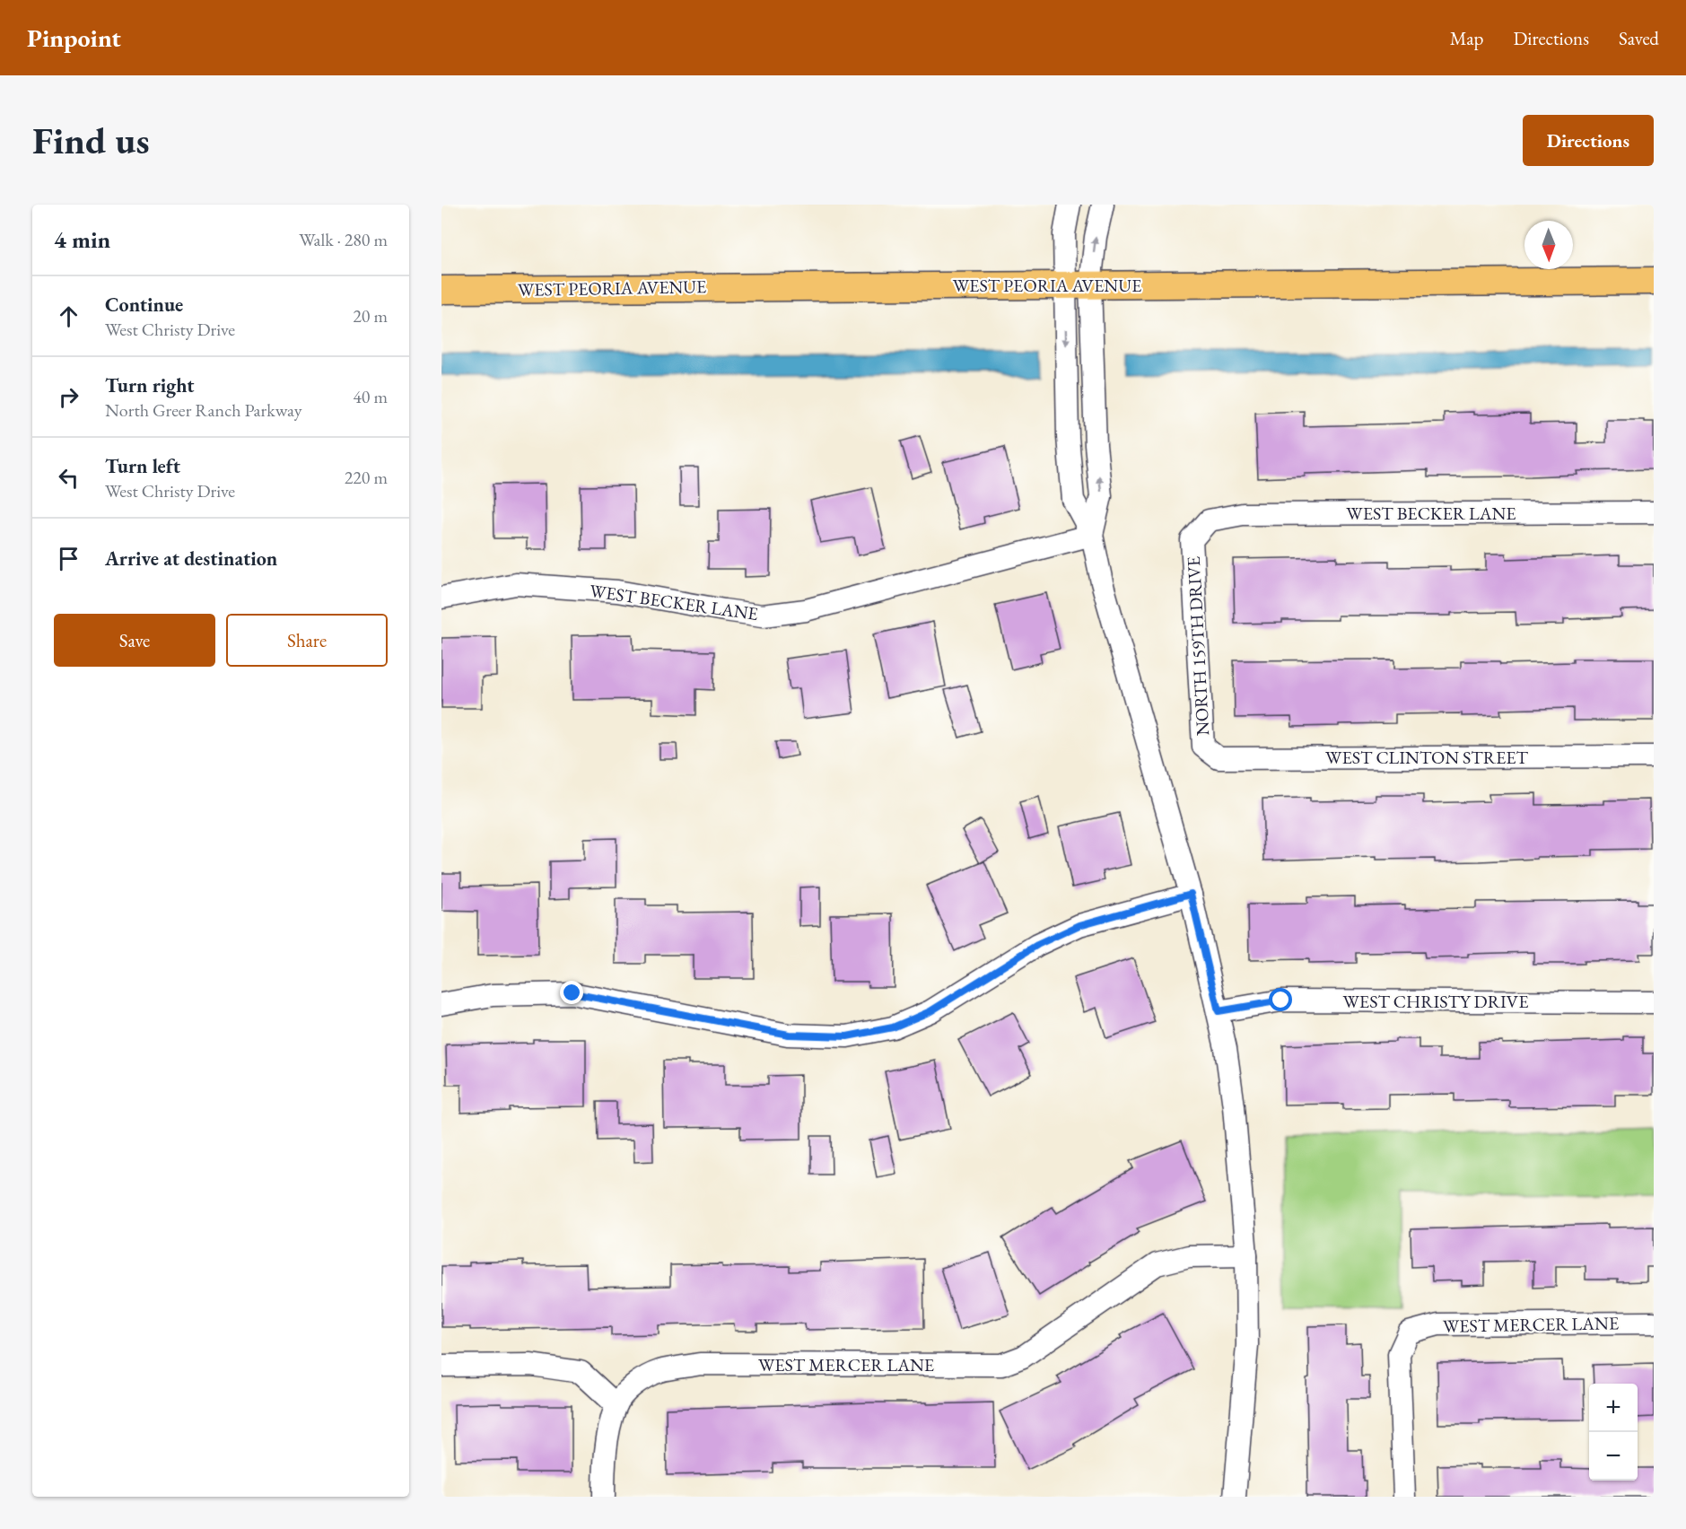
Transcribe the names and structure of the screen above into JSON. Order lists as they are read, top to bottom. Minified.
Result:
{"streets":{"main road":["WEST PEORIA AVENUE"],"street":["WEST BECKER LANE","NORTH 159TH DRIVE","WEST CLINTON STREET","WEST CHRISTY DRIVE","WEST MERCER LANE"]},"crossings":[["WEST BECKER LANE","NORTH 159TH DRIVE"],["NORTH 159TH DRIVE","WEST CLINTON STREET"]],"north":"bottom","page":{"header":"Pinpoint","nav":["Map","Directions","Saved"],"buttons":["Directions",["Save","Share"]],"title":"Find us","heading":["4 min","Walk · 280 m"],"list":[["Continue","West Christy Drive","20 m"],["Turn right","North Greer Ranch Parkway","40 m"],["Turn left","West Christy Drive","220 m"],"Arrive at destination"],"map_buttons":["+","−"]}}
